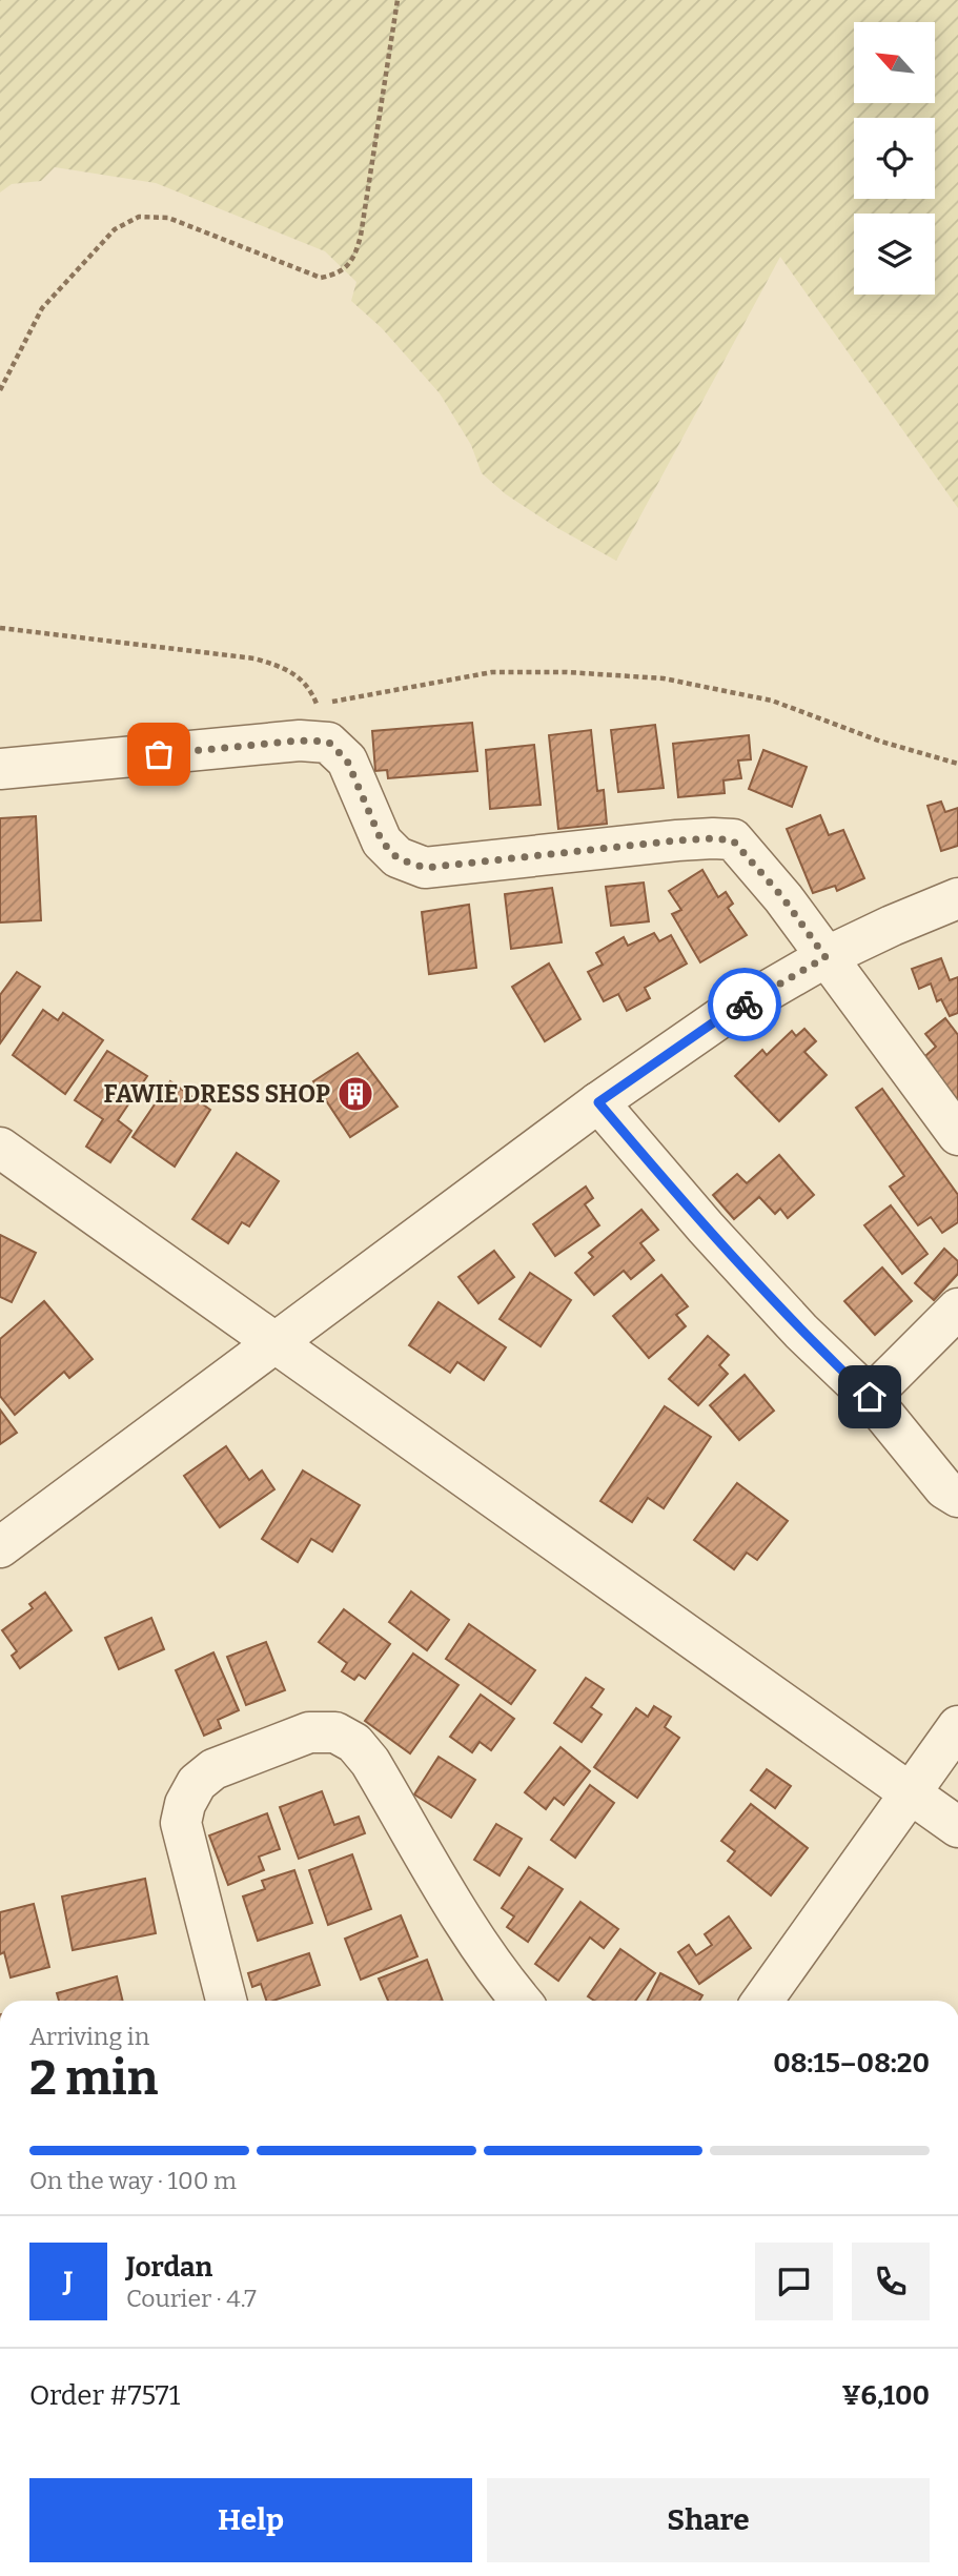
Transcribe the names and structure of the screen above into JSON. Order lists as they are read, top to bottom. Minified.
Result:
{"places":{"building":["FAWIE DRESS SHOP"]},"north":"top left","page":{"heading":["2 min","Arriving in","08:15–08:20"],"panel":["Jordan","Courier · 4.7","Order #7571","¥6,100"],"bar":"On the way · 100 m","round":"J","buttons":["Help","Share"]}}
